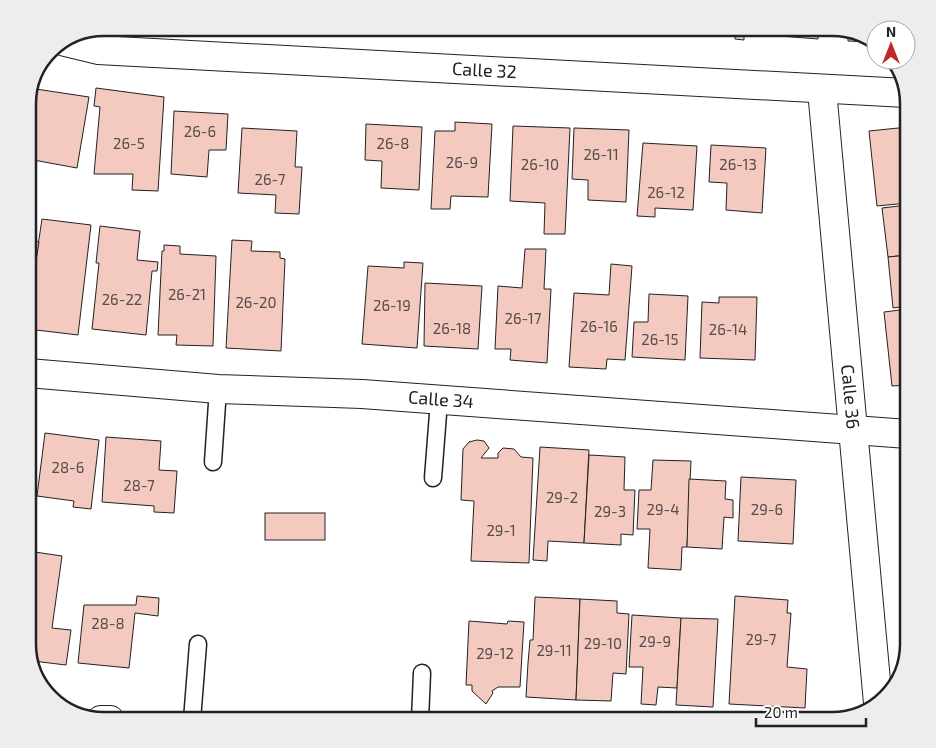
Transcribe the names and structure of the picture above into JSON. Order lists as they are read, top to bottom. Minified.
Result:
{"streets":{"street":["Calle 32","Calle 36","Calle 34"]},"crossings":[["Calle 32","Calle 36"],["Calle 36","Calle 34"]],"house_numbers":["26-6","26-5","26-8","26-11","26-9","26-10","26-13","26-7","26-12","26-21","26-22","26-20","26-19","26-17","26-16","26-18","26-14","26-15","28-6","28-7","29-2","29-4","29-6","29-3","29-1","28-8","29-7","29-9","29-10","29-11","29-12"],"scale_bar":"20 m","north":"top"}
